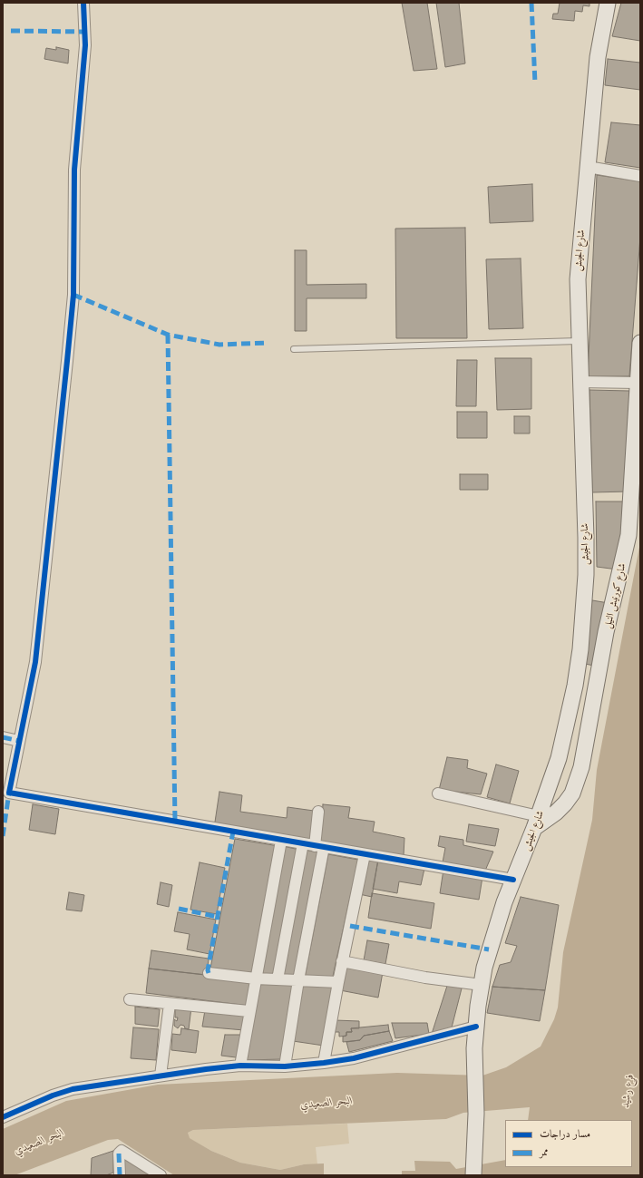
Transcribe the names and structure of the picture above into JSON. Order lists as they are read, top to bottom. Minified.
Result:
{"streets":{"main road":["شارع الجيش","شارع كورنيش النيل"]},"crossings":[["شارع الجيش","شارع كورنيش النيل"]],"water":["فرع رشيد","البحر الصعيدي"],"legend":["مسار دراجات","ممر"]}
